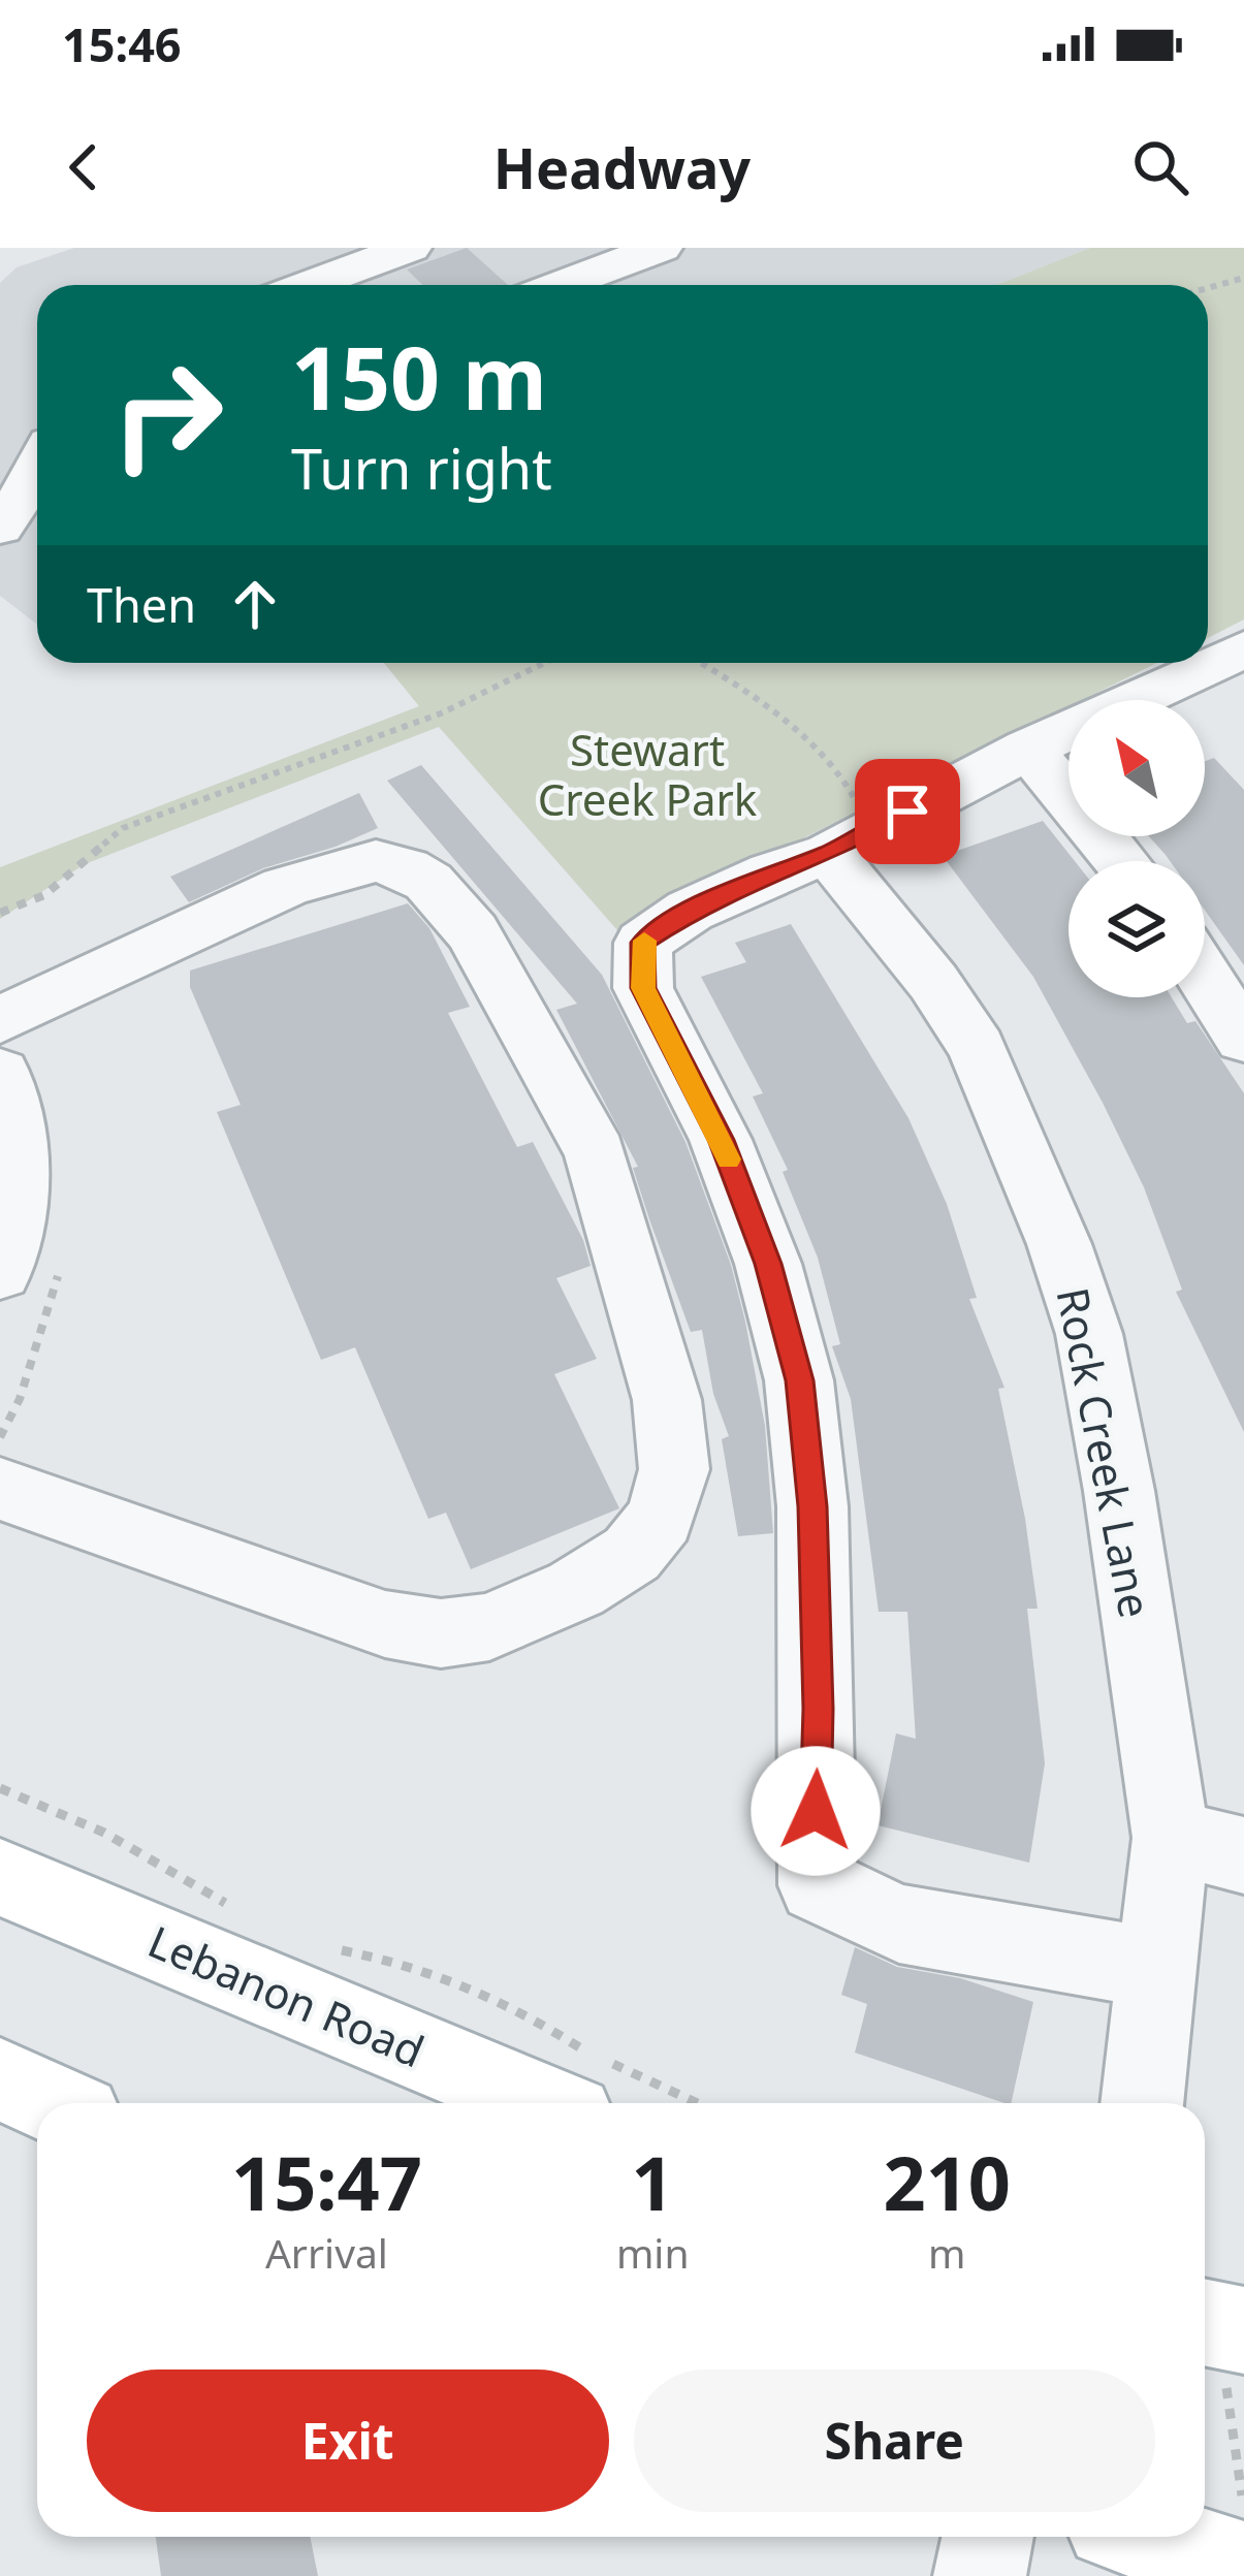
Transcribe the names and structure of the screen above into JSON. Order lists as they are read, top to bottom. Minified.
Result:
{"streets":{"main road":["Lebanon Road"],"street":["Rock Creek Lane"]},"parks":["Stewart Creek Park"],"north":"top left","page":{"status":"15:46","header":"Headway","turn":["150 m","Turn right"],"then":"Then","eta":["15:47","Arrival","1","min","210","m"],"buttons":["Exit","Share"]}}
